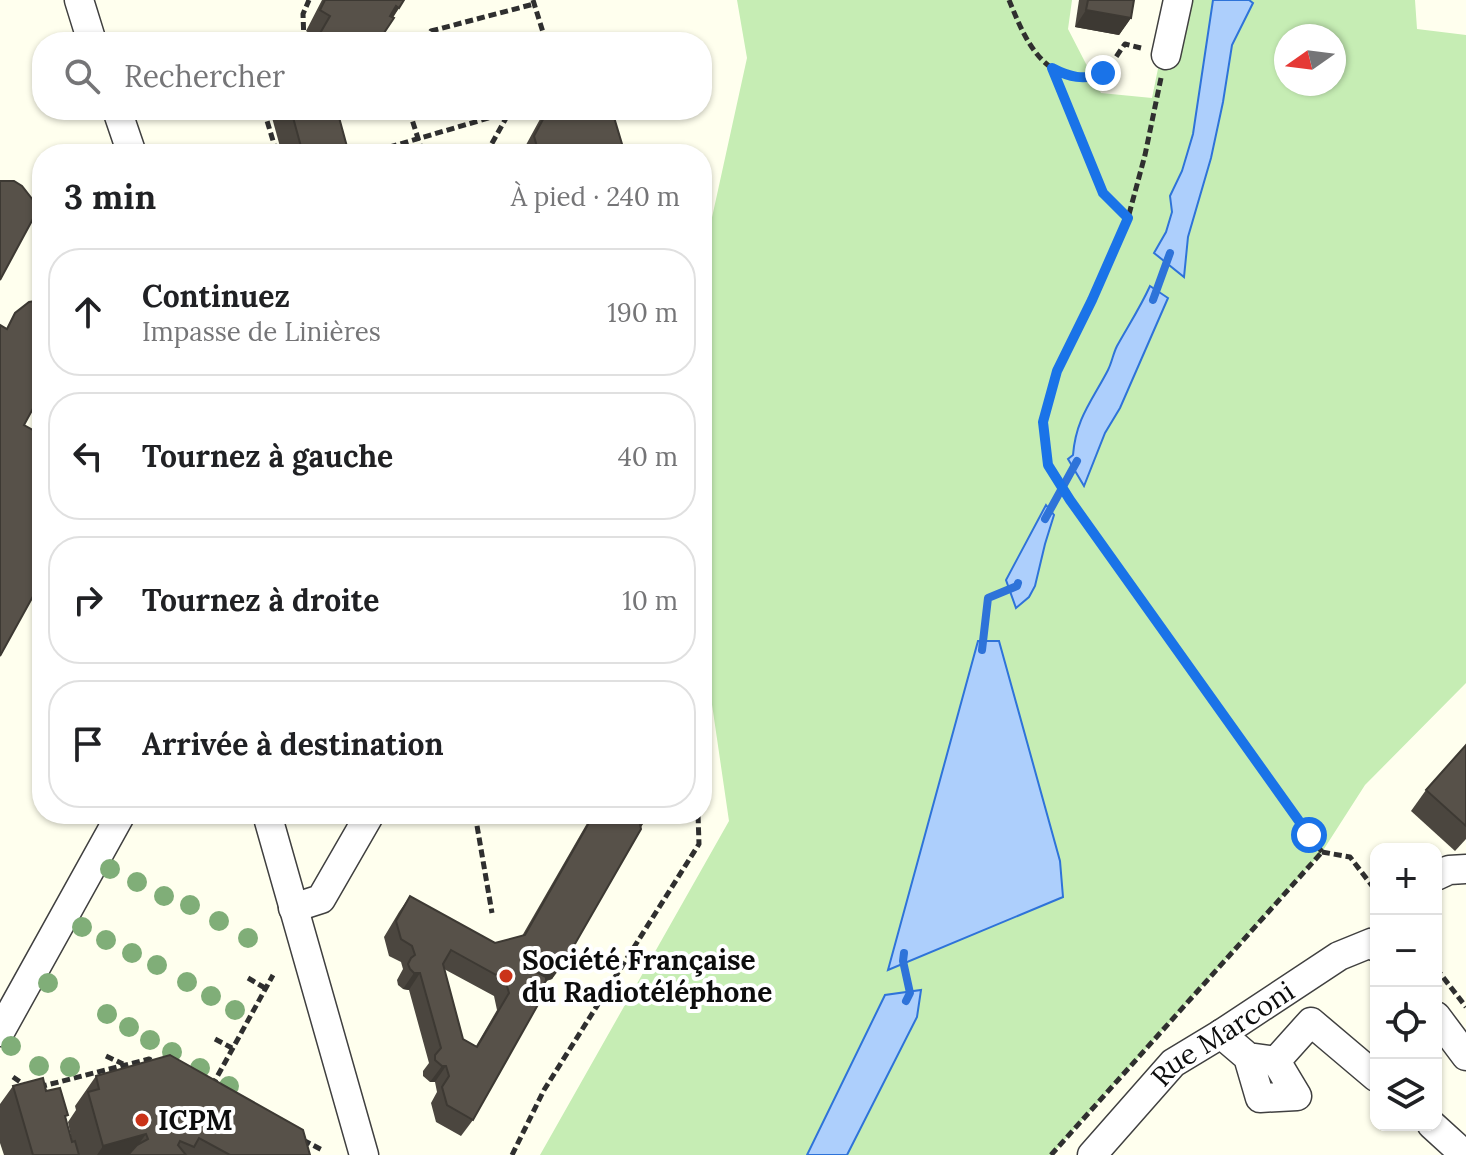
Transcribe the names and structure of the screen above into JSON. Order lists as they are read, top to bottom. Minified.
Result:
{"streets":{"street":["Rue Marconi"]},"places":["Société Française du Radiotéléphone","ICPM"],"north":"left","page":{"search":"Rechercher","heading":["3 min","À pied · 240 m"],"list":[["Continuez","Impasse de Linières","190 m"],["Tournez à gauche","40 m"],["Tournez à droite","10 m"],"Arrivée à destination"],"map_buttons":["+","−"]}}
